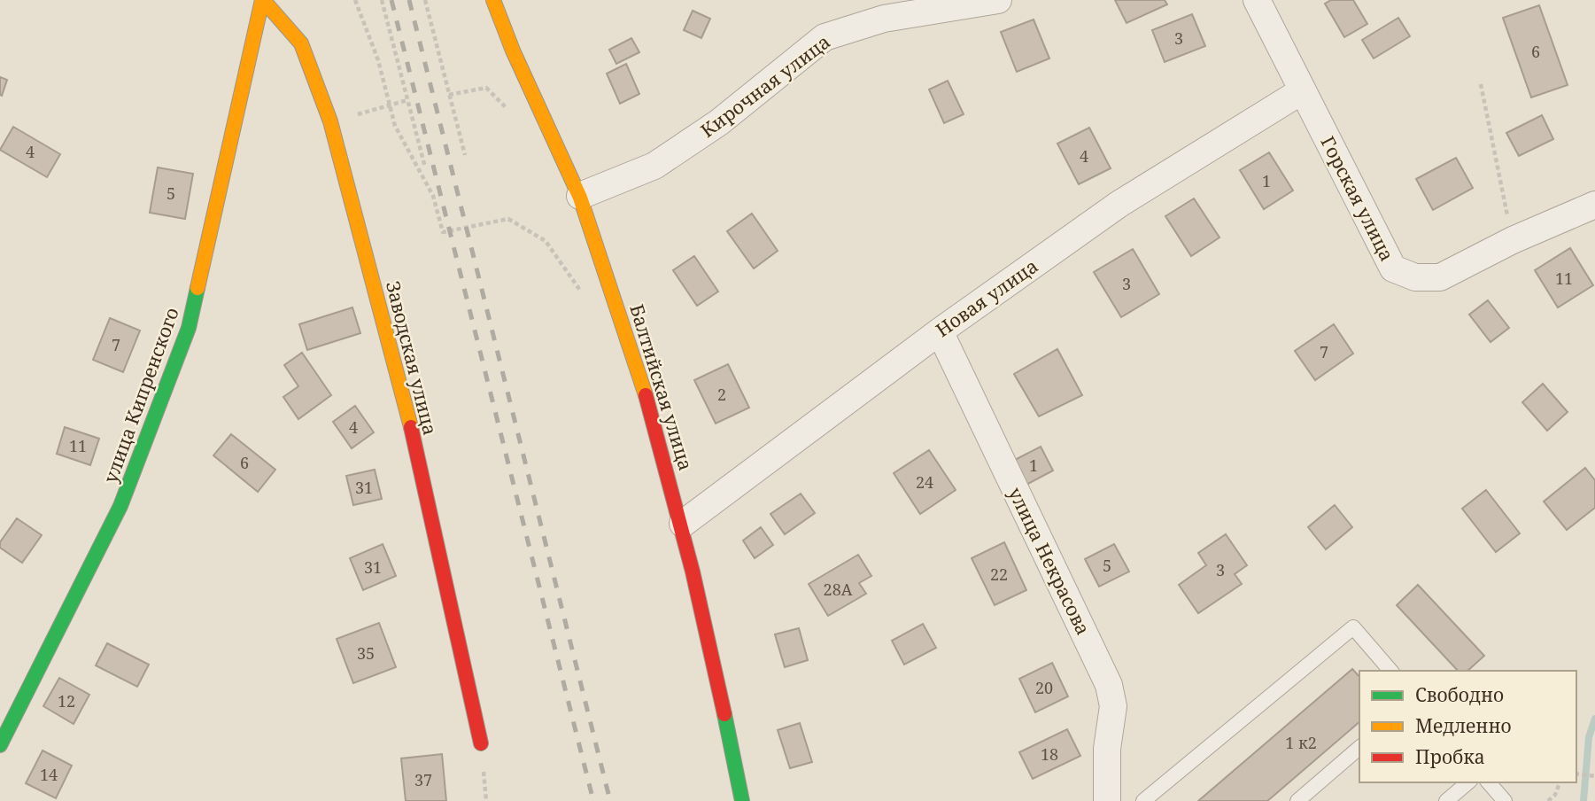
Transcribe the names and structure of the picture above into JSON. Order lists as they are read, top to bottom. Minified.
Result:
{"streets":{"street":["Кирочная улица","Горская улица","Новая улица","Заводская улица","Балтийская улица","улица Кипренского","улица Некрасова"]},"crossings":[["Кирочная улица","Балтийская улица"],["Горская улица","Новая улица"],["Новая улица","Балтийская улица"],["Новая улица","улица Некрасова"],["Заводская улица","улица Кипренского"]],"house_numbers":["3","6","4","4","1","5","11","3","7","7","2","4","11","6","1","24","31","5","31","3","22","28А","35","20","12","1 к2","18","14","37"],"legend":["Свободно","Медленно","Пробка"]}
